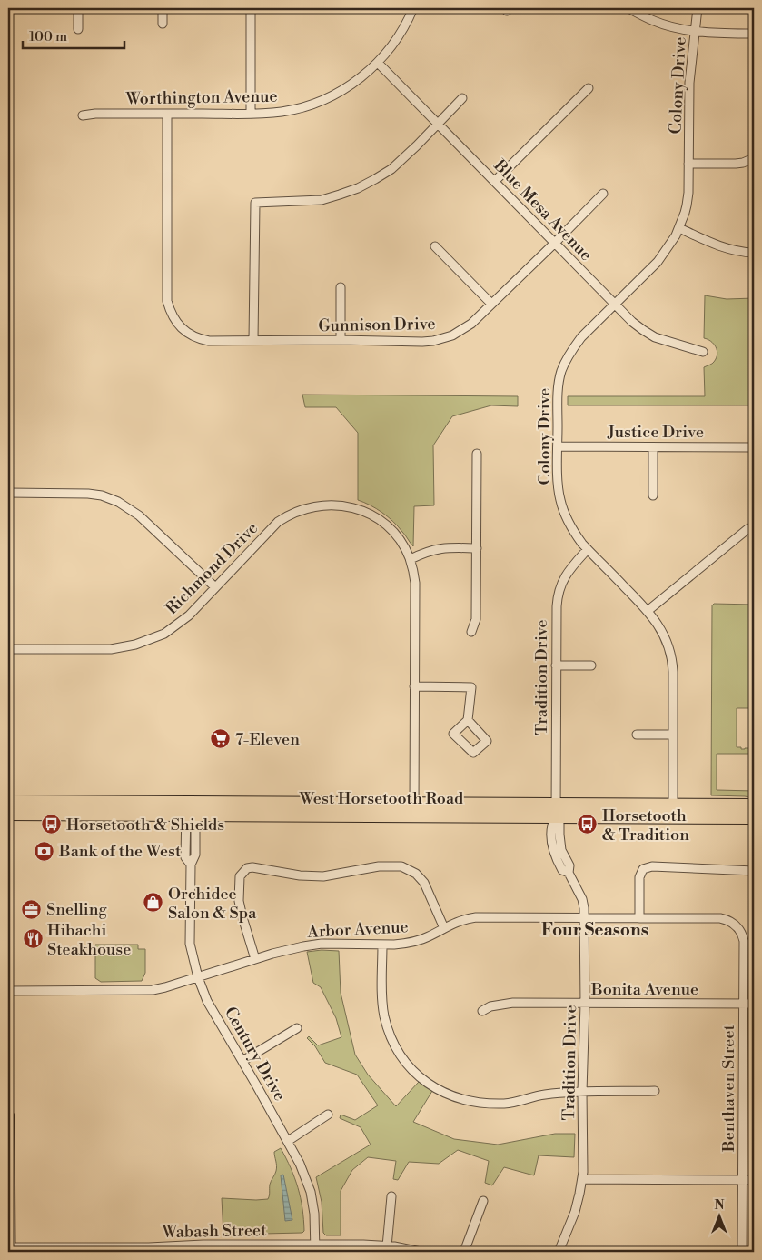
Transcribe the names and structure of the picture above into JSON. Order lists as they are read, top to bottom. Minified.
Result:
{"streets":{"main road":["West Horsetooth Road"],"street":["Colony Drive","Worthington Avenue","Blue Mesa Avenue","Gunnison Drive","Justice Drive","Richmond Drive","Tradition Drive","Arbor Avenue","Bonita Avenue","Century Drive","Benthaven Street","Wabash Street"]},"crossings":[["Colony Drive","Blue Mesa Avenue"],["Colony Drive","Justice Drive"],["Colony Drive","Tradition Drive"],["Colony Drive","West Horsetooth Road"],["Worthington Avenue","Blue Mesa Avenue"],["Worthington Avenue","Gunnison Drive"],["Blue Mesa Avenue","Gunnison Drive"],["Richmond Drive","West Horsetooth Road"],["Tradition Drive","West Horsetooth Road"],["Tradition Drive","Arbor Avenue"],["Tradition Drive","Bonita Avenue"],["West Horsetooth Road","Century Drive"],["Arbor Avenue","Century Drive"],["Arbor Avenue","Benthaven Street"],["Bonita Avenue","Benthaven Street"],["Century Drive","Wabash Street"]],"districts":["Four Seasons"],"places":{"supermarket":["7-Eleven"],"bus stop":["Horsetooth & Shields","Horsetooth & Tradition"],"bank":["Bank of the West"],"shop":["Orchidee Salon & Spa"],"office":["Snelling"],"restaurant":["Hibachi Steakhouse"]},"scale_bar":"100 m","north":"top"}
